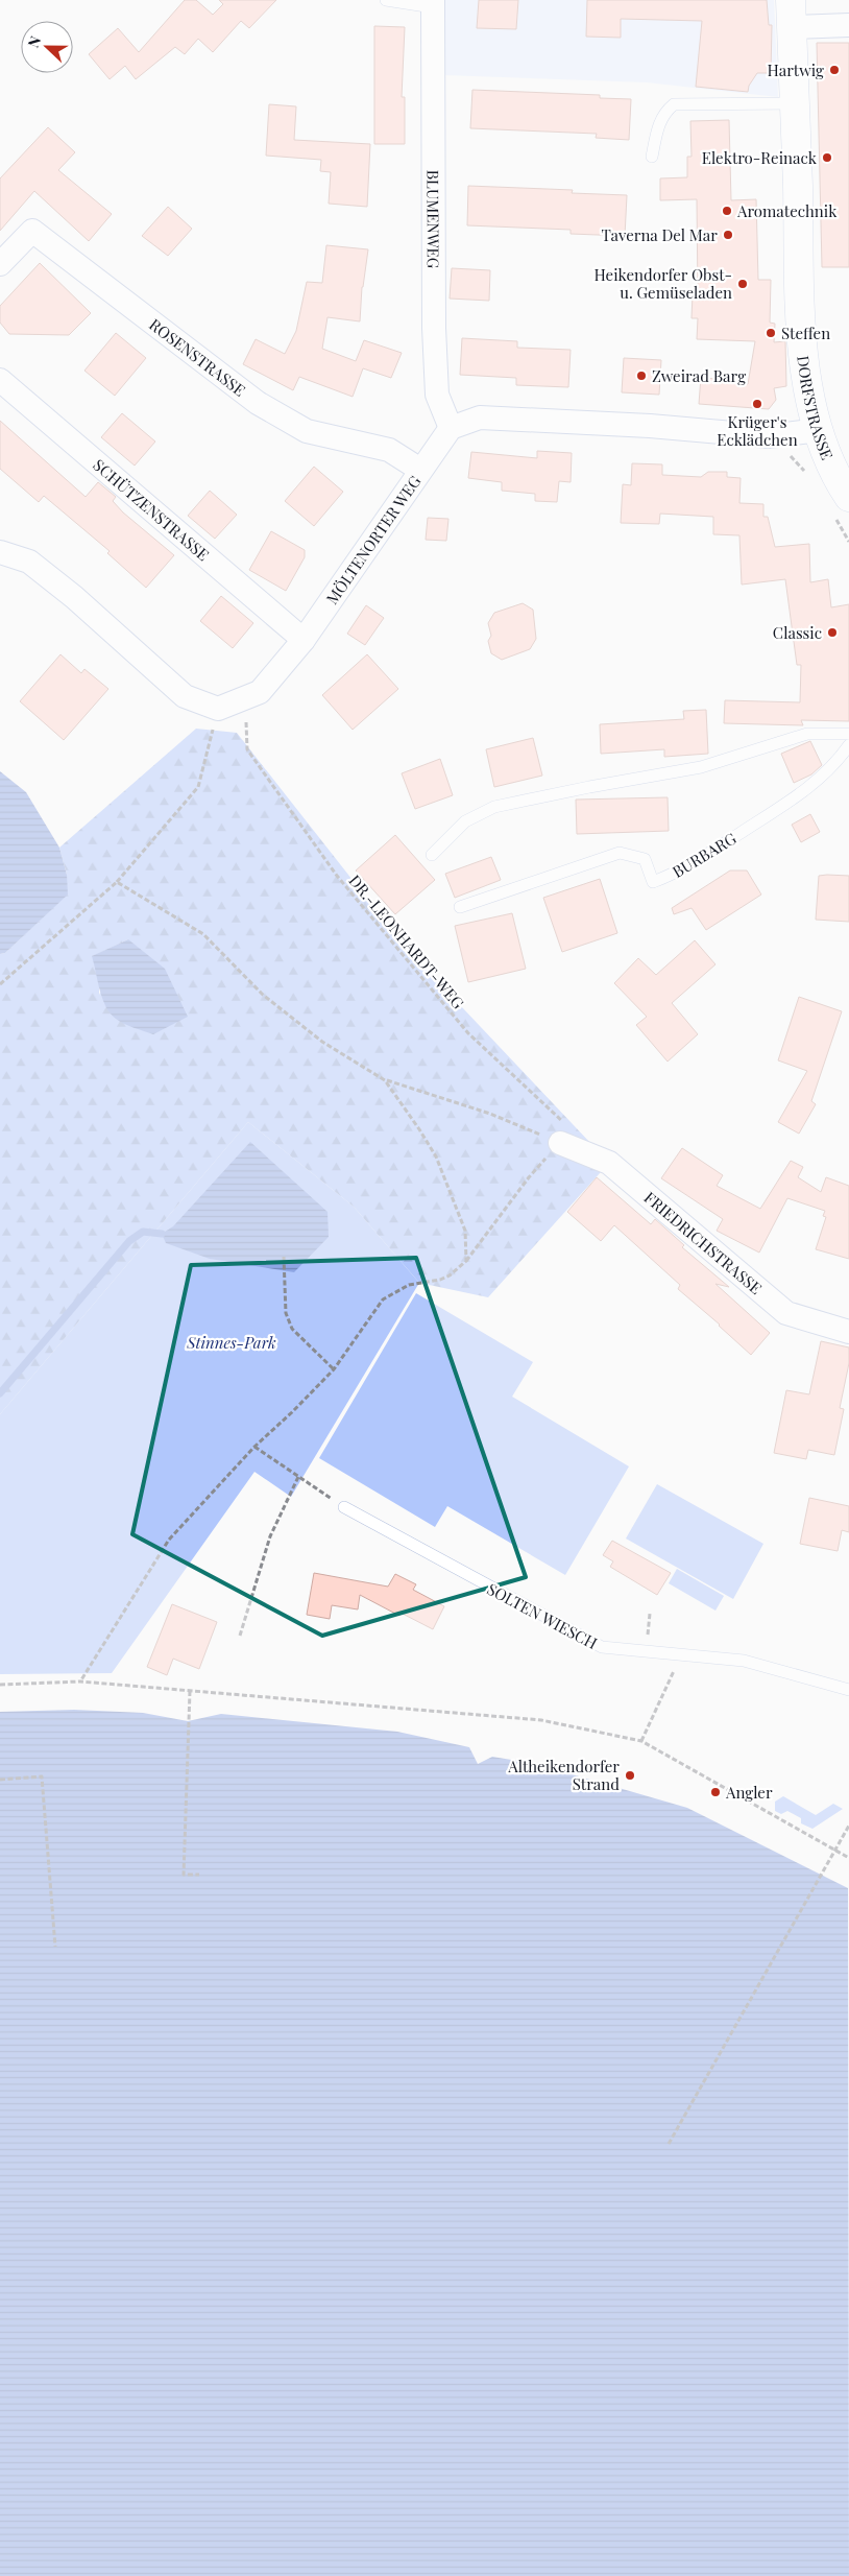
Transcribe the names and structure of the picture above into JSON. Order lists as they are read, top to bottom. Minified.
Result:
{"streets":{"street":["BLUMENWEG","ROSENSTRASSE","DORFSTRASSE","SCHÜTZENSTRASSE","MÖLTENORTER WEG","FRIEDRICHSTRASSE"],"lane":["BURBARG","SOLTEN WIESCH"],"path":["DR.-LEONHARDT-WEG"]},"crossings":[["BLUMENWEG","MÖLTENORTER WEG"],["ROSENSTRASSE","MÖLTENORTER WEG"],["SCHÜTZENSTRASSE","MÖLTENORTER WEG"],["MÖLTENORTER WEG","DR.-LEONHARDT-WEG"],["DR.-LEONHARDT-WEG","FRIEDRICHSTRASSE"]],"parks":["Stinnes-Park"],"places":["Hartwig","Elektro-Reinack","Aromatechnik","Taverna Del Mar","Heikendorfer Obst- u. Gemüseladen","Steffen","Zweirad Barg","Krüger's Ecklädchen","Classic","Altheikendorfer Strand","Angler"],"north":"left"}
